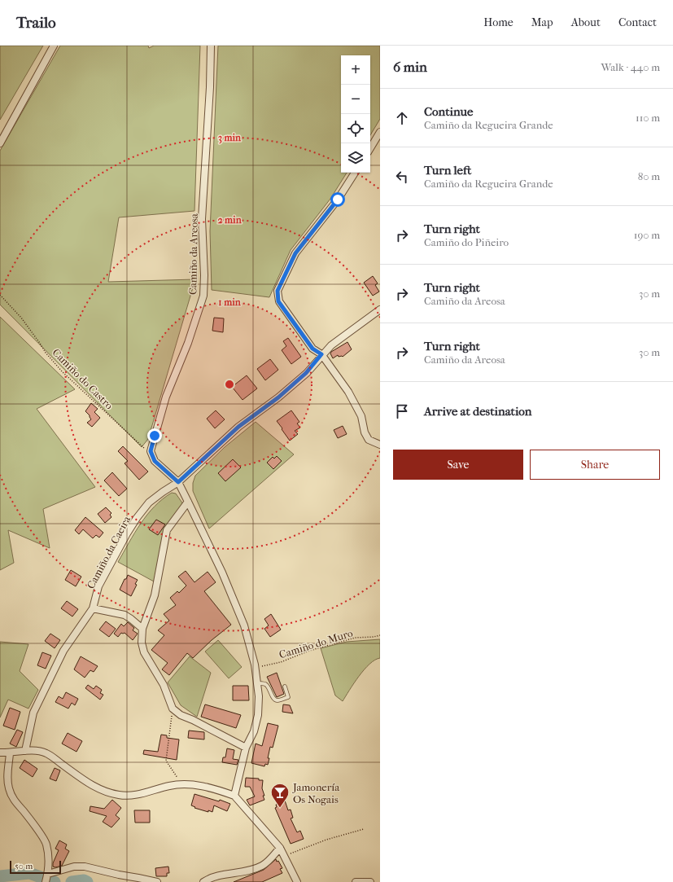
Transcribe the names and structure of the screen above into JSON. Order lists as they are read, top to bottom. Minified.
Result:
{"streets":{"street":["Camiño da Areosa","Camiño da Caeira"],"path":["Camiño do Castro","Camiño do Muro"]},"crossings":[["Camiño da Areosa","Camiño do Castro"]],"places":{"bar":["Jamonería Os Nogais"]},"scale_bar":"50 m","page":{"header":"Trailo","nav":["Home","Map","About","Contact"],"heading":["6 min","Walk · 440 m"],"map_buttons":["+","−"],"list":[["Continue","Camiño da Regueira Grande","110 m"],["Turn left","Camiño da Regueira Grande","80 m"],["Turn right","Camiño do Piñeiro","190 m"],["Turn right","Camiño da Areosa","30 m"],["Turn right","Camiño da Areosa","30 m"],"Arrive at destination"],"buttons":["Save","Share"],"scale":"50 m"},"rings":["3 min","2 min","1 min"]}
